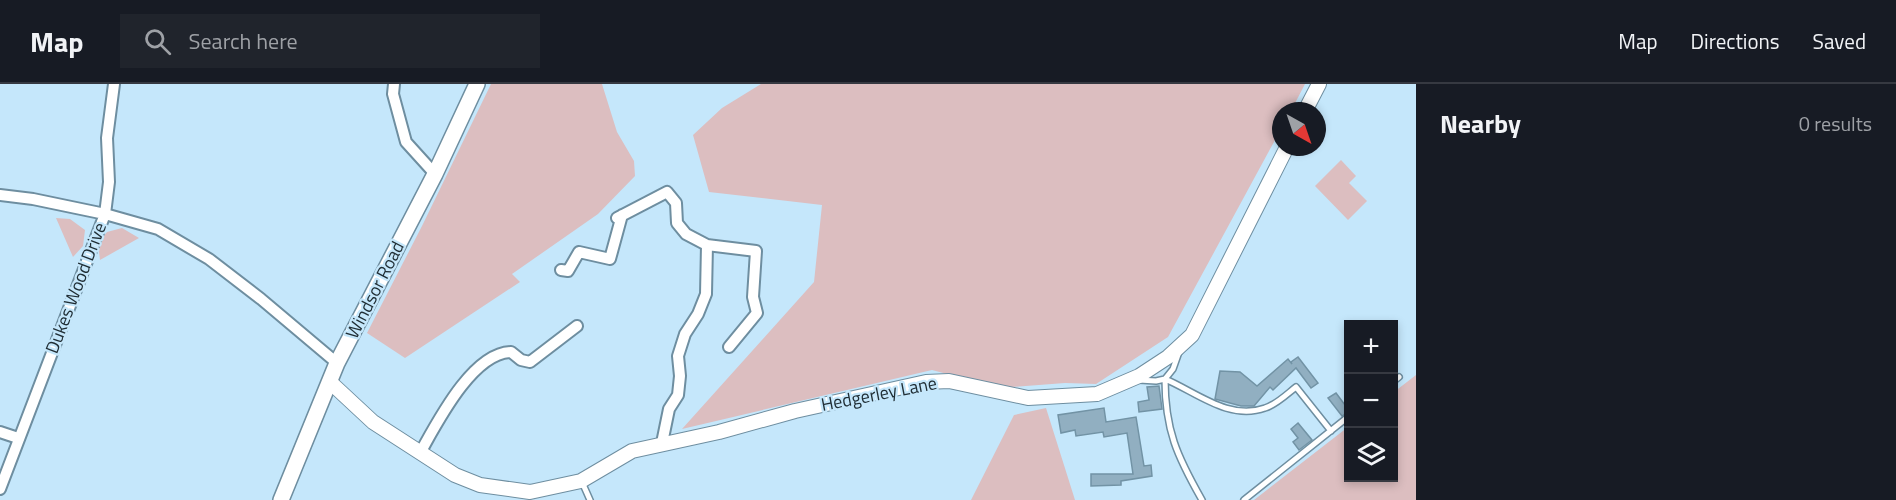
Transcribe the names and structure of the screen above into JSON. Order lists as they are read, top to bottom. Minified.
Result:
{"streets":{"main road":["Windsor Road"],"street":["Dukes Wood Drive","Hedgerley Lane"]},"crossings":[["Dukes Wood Drive","Windsor Road"],["Windsor Road","Hedgerley Lane"]],"north":"bottom right","page":{"header":"Map","search":"Search here","nav":["Map","Directions","Saved"],"heading":["Nearby","0 results"],"map_buttons":["+","−"]}}
